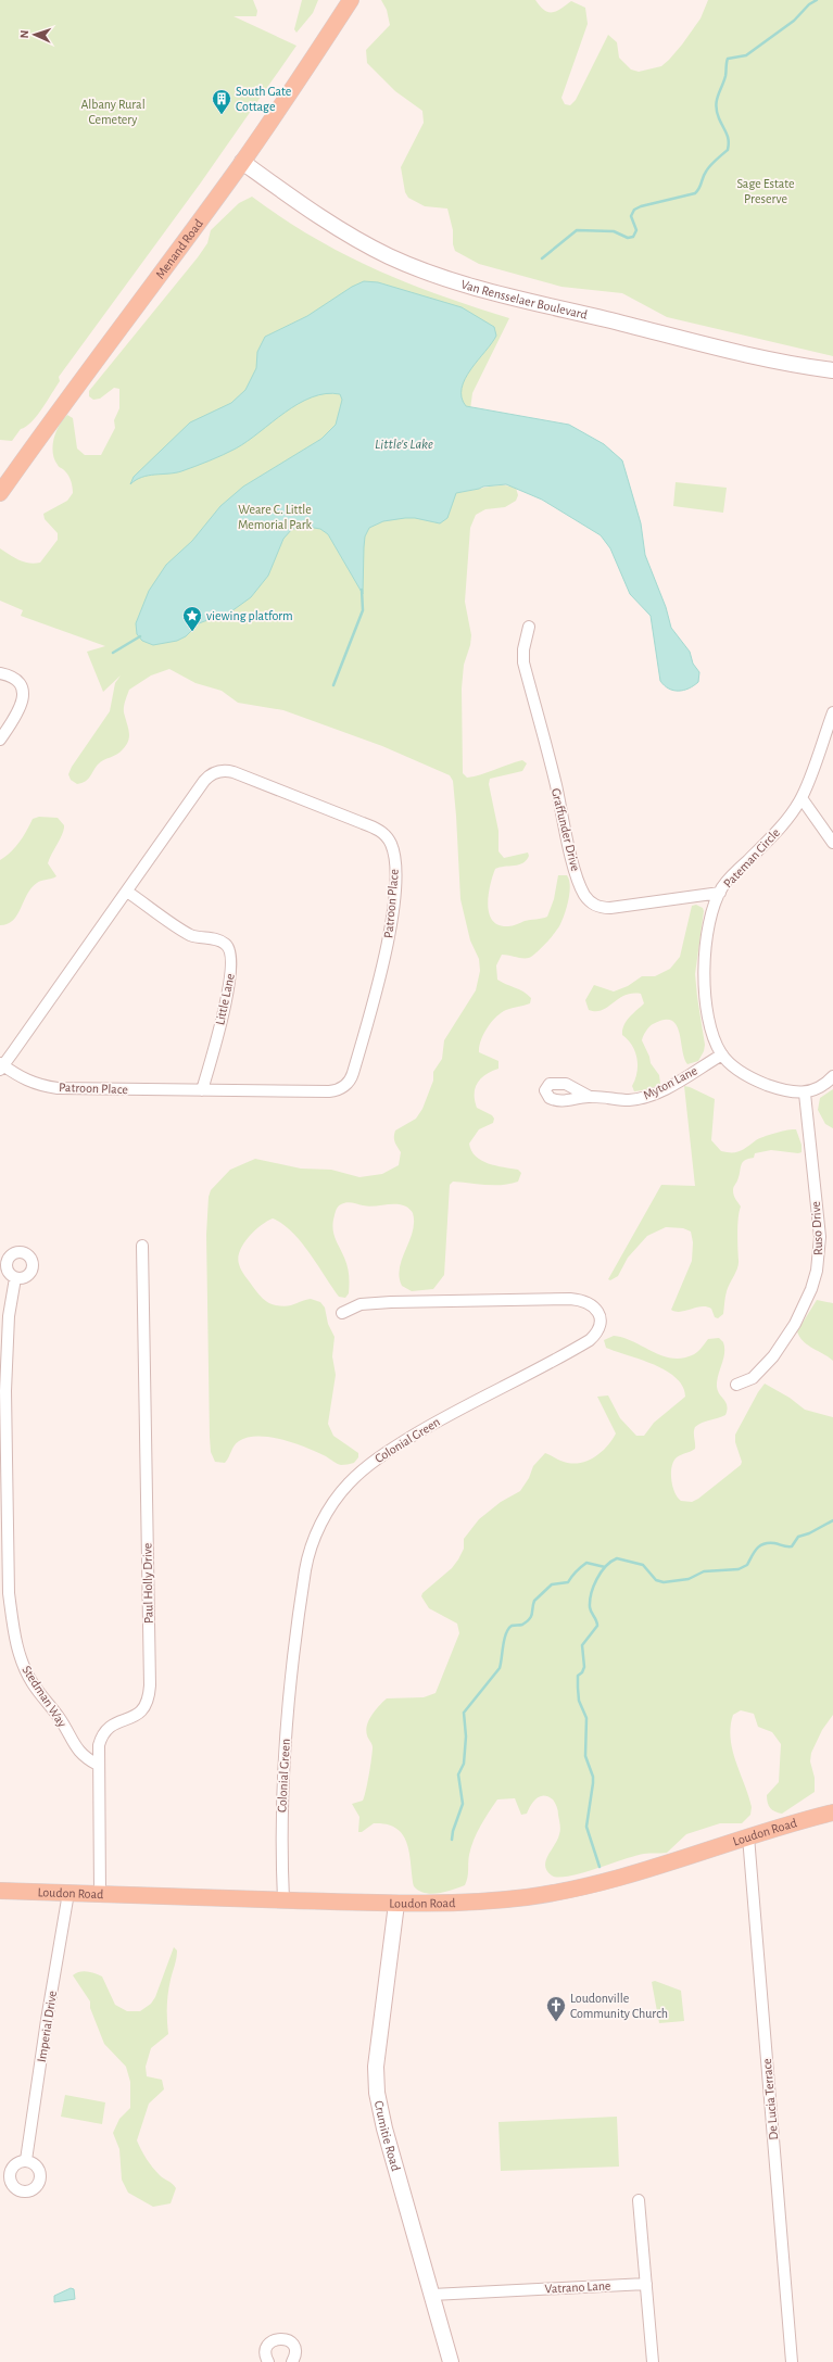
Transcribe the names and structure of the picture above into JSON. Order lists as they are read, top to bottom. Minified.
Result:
{"streets":{"main road":["Menand Road","Van Rensselaer Boulevard","Loudon Road","Crumitie Road"],"street":["Graffunder Drive","Pateman Circle","Patroon Place","Little Lane","Myton Lane","Ruso Drive","Colonial Green","Paul Holly Drive","Stedman Way","Imperial Drive","De Lucia Terrace","Vatrano Lane"]},"crossings":[["Menand Road","Van Rensselaer Boulevard"],["Graffunder Drive","Pateman Circle"],["Pateman Circle","Myton Lane"],["Pateman Circle","Ruso Drive"],["Patroon Place","Little Lane"],["Colonial Green","Loudon Road"],["Paul Holly Drive","Stedman Way"],["Paul Holly Drive","Loudon Road"],["Loudon Road","Imperial Drive"],["Loudon Road","De Lucia Terrace"],["Loudon Road","Crumitie Road"],["Crumitie Road","Vatrano Lane"]],"water":["Little's Lake"],"parks":["Albany Rural Cemetery","Sage Estate Preserve","Weare C. Little Memorial Park"],"places":{"building":["South Gate Cottage"],"place":["viewing platform"],"church":["Loudonville Community Church"]},"north":"left"}
